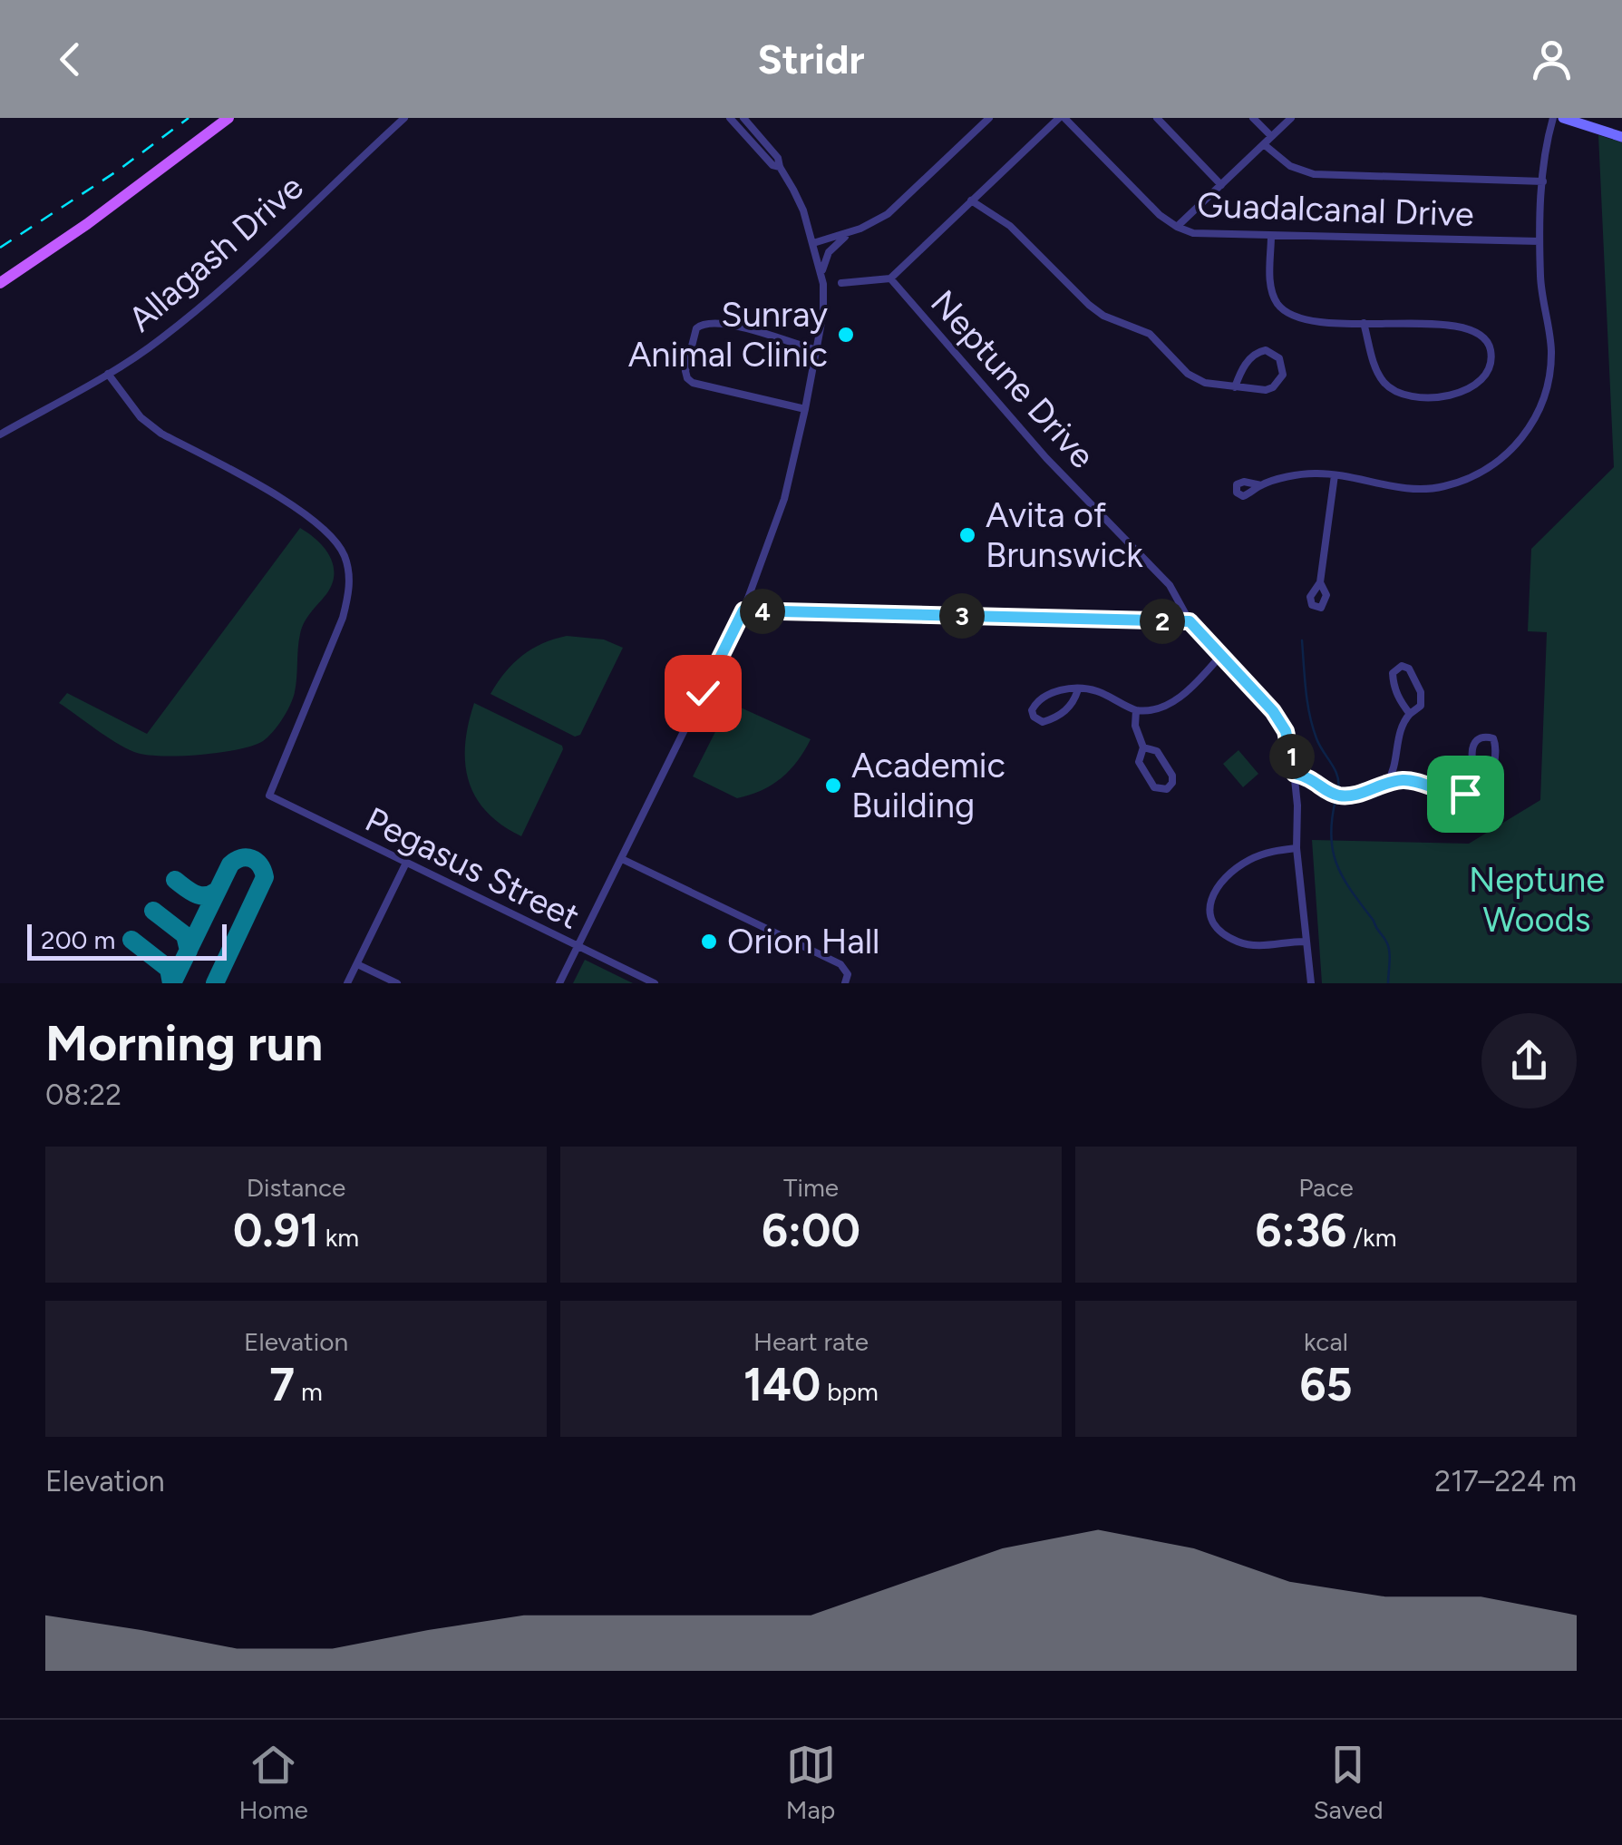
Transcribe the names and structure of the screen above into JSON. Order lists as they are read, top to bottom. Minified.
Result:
{"streets":{"street":["Guadalcanal Drive","Allagash Drive","Neptune Drive","Pegasus Street"]},"crossings":[["Allagash Drive","Pegasus Street"]],"parks":["Neptune Woods"],"places":["Sunray Animal Clinic","Avita of Brunswick","Academic Building","Orion Hall"],"scale_bar":"200 m","page":{"header":"Stridr","pins":["4","3","2","1"],"scale":"200 m","heading":["Morning run","08:22"],"stats":[["Distance","0.91 km"],["Time","6:00"],["Pace","6:36 /km"],["Elevation","7 m"],["Heart rate","140 bpm"],["kcal","65"]],"chart":["Elevation","217–224 m"],"tabs":["Home","Map","Saved"]}}
